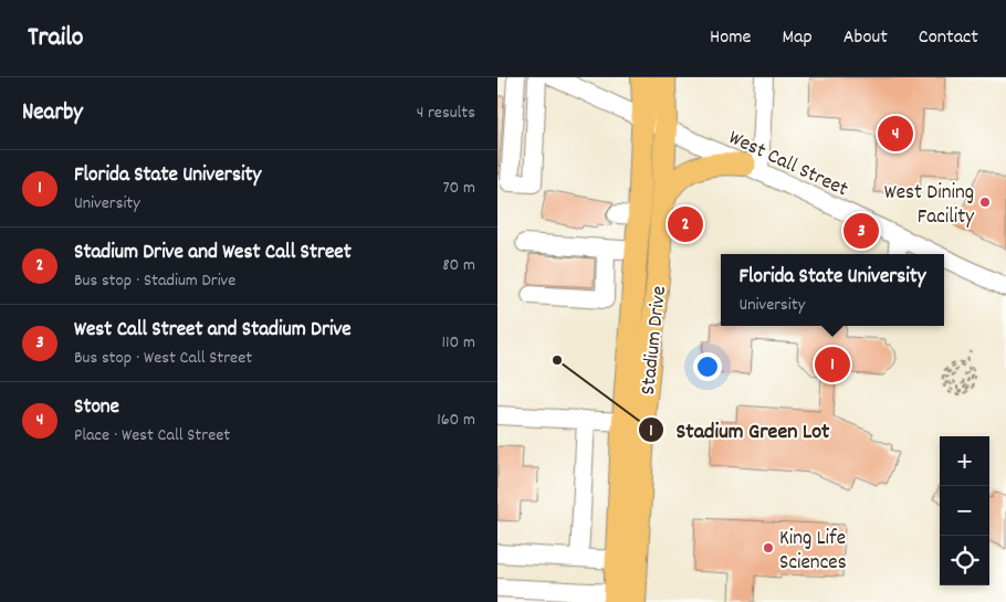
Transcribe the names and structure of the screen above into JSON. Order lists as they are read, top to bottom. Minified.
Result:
{"streets":{"main road":["Stadium Drive"],"street":["West Call Street"]},"crossings":[["West Call Street","Stadium Drive"]],"places":["West Dining Facility","Stadium Green Lot","King Life Sciences"],"page":{"header":"Trailo","nav":["Home","Map","About","Contact"],"heading":["Nearby","4 results"],"pins":["4","2","3","1"],"list":[{"mark":"1","name":"Florida State University","note":"University","value":"70 m"},{"mark":"2","name":"Stadium Drive and West Call Street","note":"Bus stop · Stadium Drive","value":"80 m"},{"mark":"3","name":"West Call Street and Stadium Drive","note":"Bus stop · West Call Street","value":"110 m"},{"mark":"4","name":"Stone","note":"Place · West Call Street","value":"160 m"}],"popup":["Florida State University","University"],"map_buttons":["+","−"]}}
